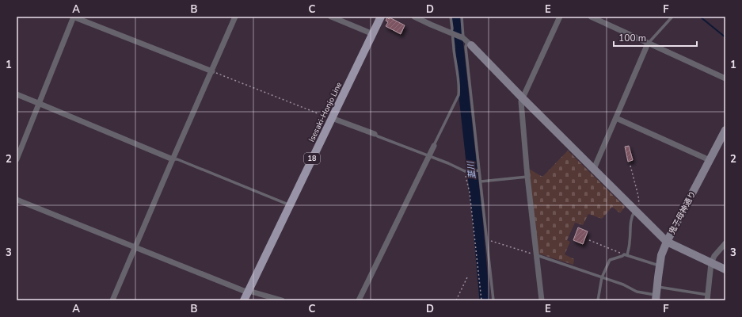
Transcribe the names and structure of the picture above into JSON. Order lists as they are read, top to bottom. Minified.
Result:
{"streets":{"main road":["Isesaki-Honjo Line","18"],"street":["鬼子母神通り"]},"water":["韮川"],"scale_bar":"100 m","grid":{"columns":["A","B","C","D","E","F"],"rows":["1","2","3"]}}
